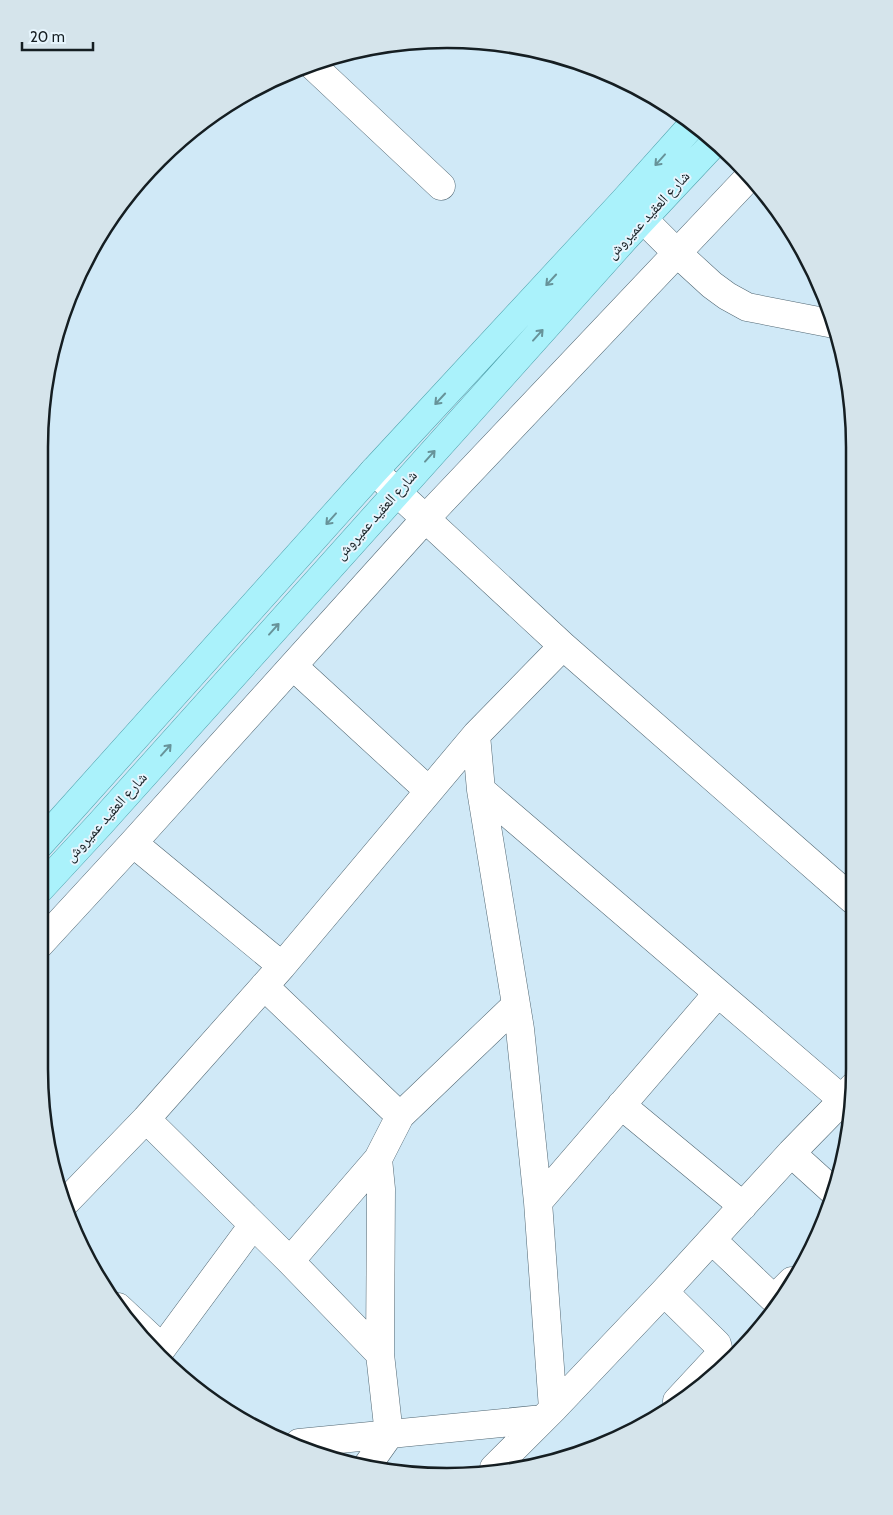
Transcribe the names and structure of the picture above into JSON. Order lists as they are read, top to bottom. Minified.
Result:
{"streets":{"main road":["شارع العقيد عميروش"]},"scale_bar":"20 m"}
